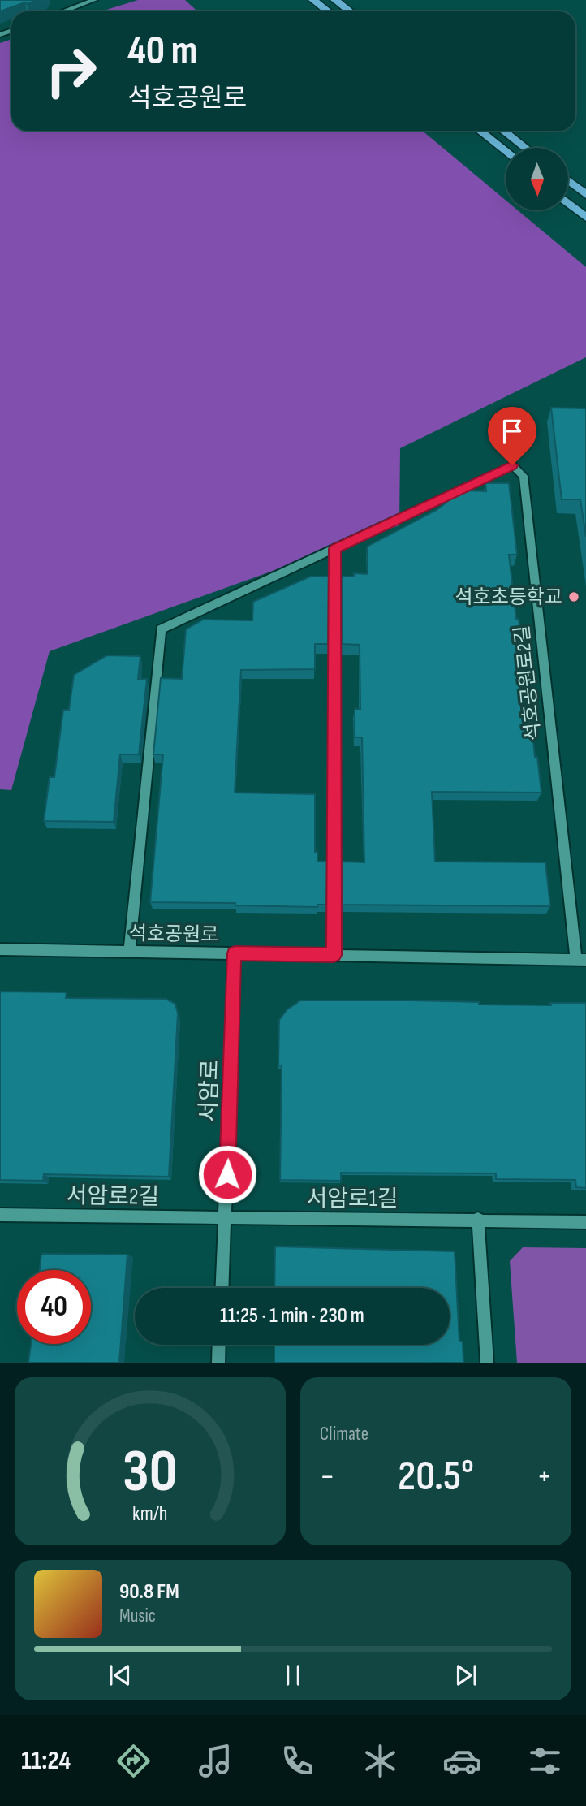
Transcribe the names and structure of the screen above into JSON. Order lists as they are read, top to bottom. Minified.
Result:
{"streets":{"street":["석호공원로2길","석호공원로","서암로","서암로2길","서암로1길"]},"crossings":[["석호공원로2길","석호공원로"],["석호공원로","서암로"],["서암로","서암로2길"],["서암로","서암로1길"],["서암로2길","서암로1길"]],"places":["석호초등학교"],"north":"bottom","page":{"turn":["40 m","석호공원로"],"limit":"40","trip":"11:25 · 1 min · 230 m","tile":"Climate","heat":["−","20.5°","+"],"song":["90.8 FM","Music"],"tabs":"11:24","gauge":["30","km/h"]}}
